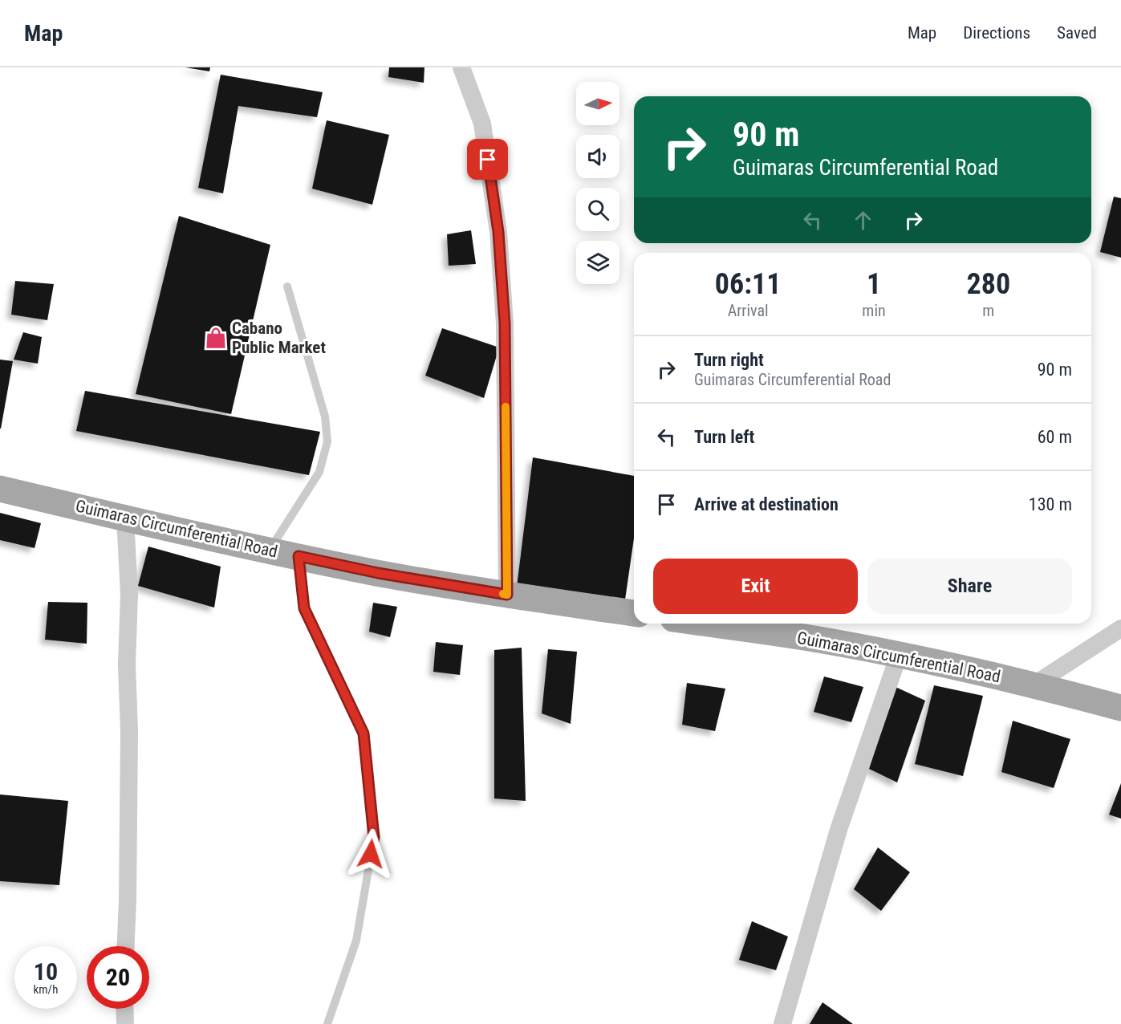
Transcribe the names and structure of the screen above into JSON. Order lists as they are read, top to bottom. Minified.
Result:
{"streets":{"main road":["Guimaras Circumferential Road"]},"places":{"shop":["Cabano Public Market"]},"north":"right","page":{"header":"Map","nav":["Map","Directions","Saved"],"turn":["90 m","Guimaras Circumferential Road"],"eta":["06:11","Arrival","1","min","280","m"],"list":[{"name":"Turn right","note":"Guimaras Circumferential Road","value":"90 m"},{"name":"Turn left","value":"60 m"},{"name":"Arrive at destination","value":"130 m"}],"buttons":["Exit","Share"],"speed":"10 km/h","limit":"20"}}
